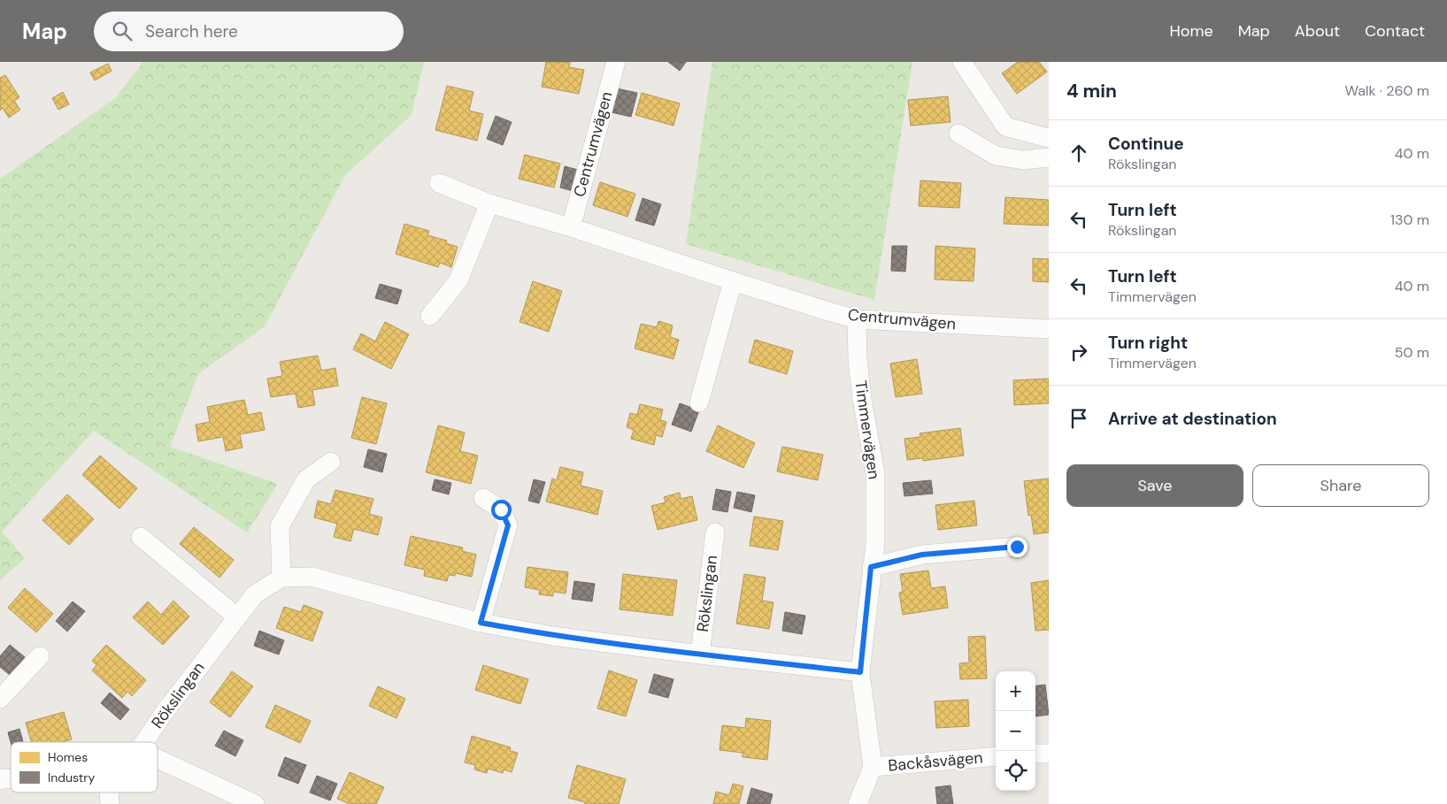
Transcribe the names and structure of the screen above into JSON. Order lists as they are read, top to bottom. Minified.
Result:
{"streets":{"street":["Centrumvägen","Timmervägen","Rökslingan","Backåsvägen"]},"crossings":[["Centrumvägen","Timmervägen"],["Timmervägen","Rökslingan"],["Timmervägen","Backåsvägen"]],"legend":["Homes","Industry"],"page":{"header":"Map","search":"Search here","nav":["Home","Map","About","Contact"],"heading":["4 min","Walk · 260 m"],"list":[["Continue","Rökslingan","40 m"],["Turn left","Rökslingan","130 m"],["Turn left","Timmervägen","40 m"],["Turn right","Timmervägen","50 m"],"Arrive at destination"],"buttons":["Save","Share"],"map_buttons":["+","−"]}}
